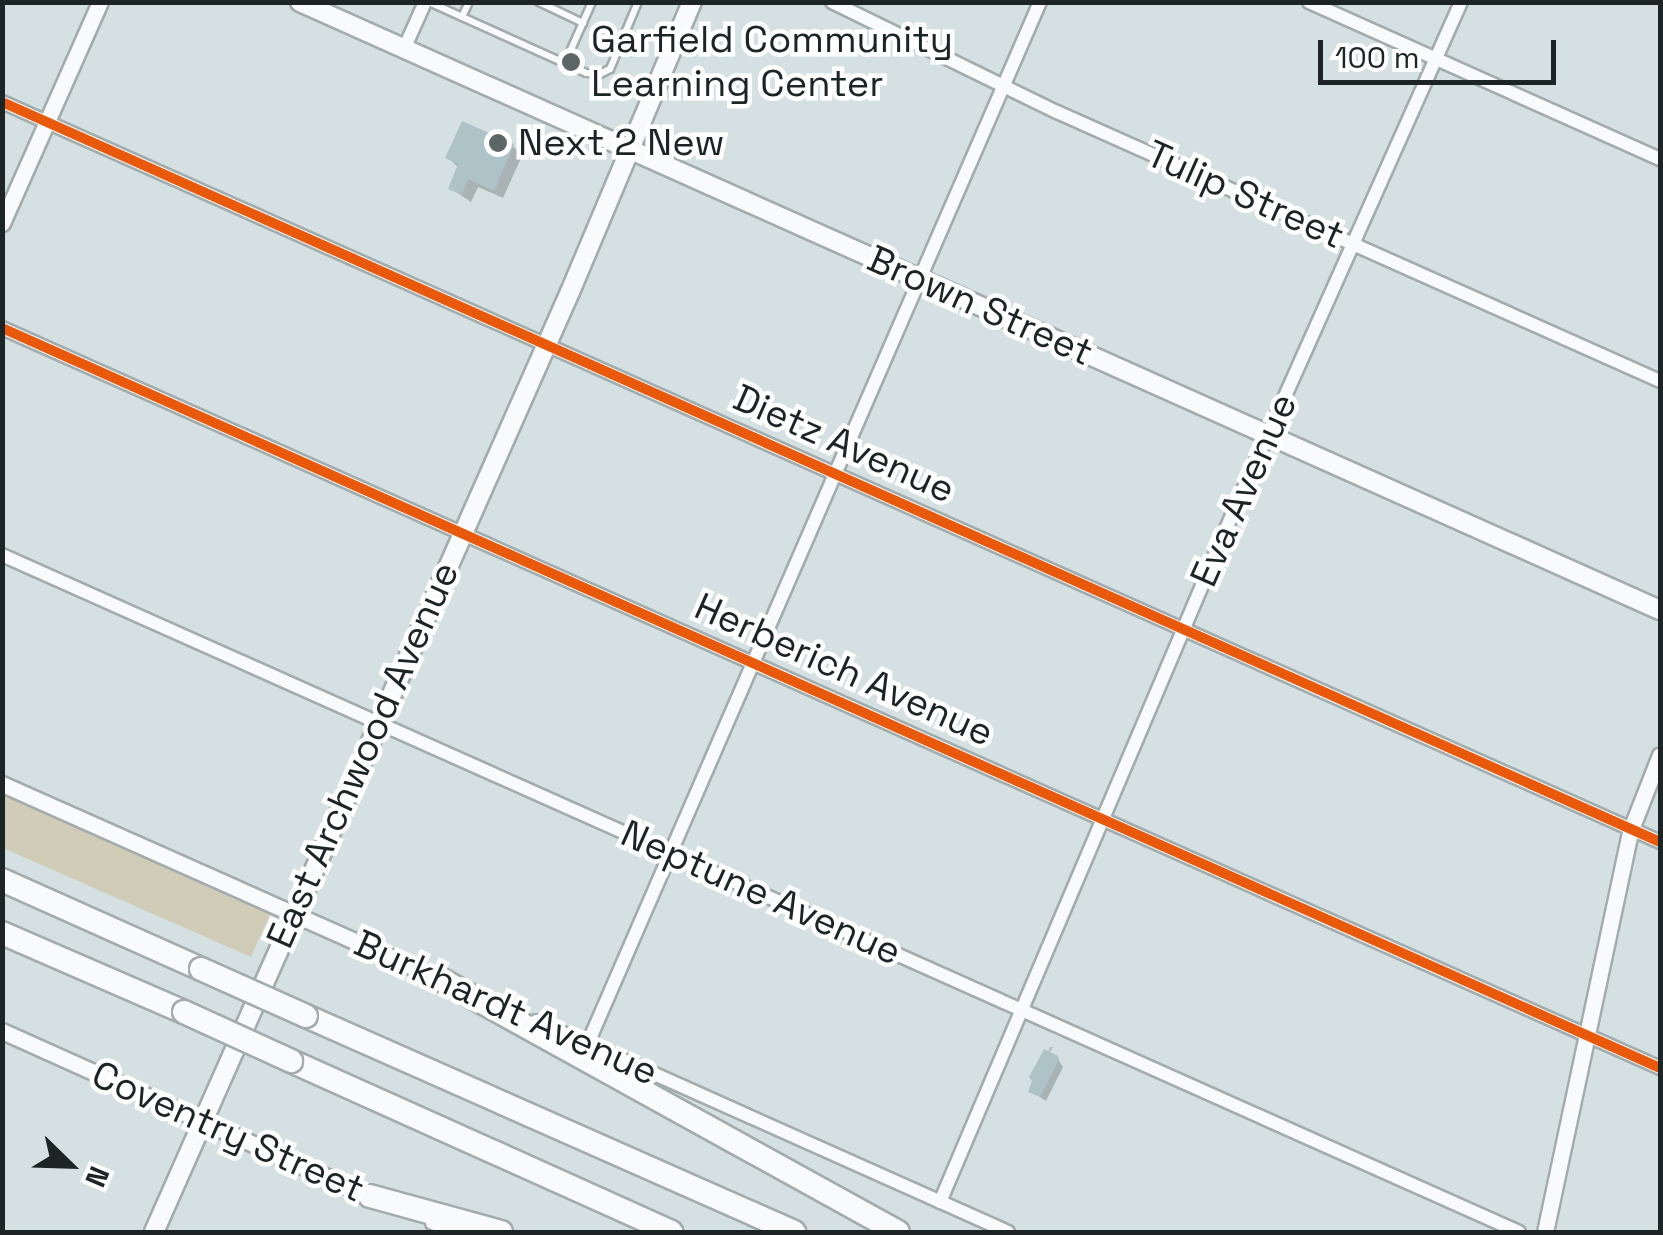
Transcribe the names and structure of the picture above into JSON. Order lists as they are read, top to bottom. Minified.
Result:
{"streets":{"main road":["Brown Street","East Archwood Avenue"],"street":["Tulip Street","Dietz Avenue","Eva Avenue","Herberich Avenue","Neptune Avenue","Burkhardt Avenue","Coventry Street"]},"crossings":[["Tulip Street","Eva Avenue"],["Brown Street","Eva Avenue"],["Brown Street","East Archwood Avenue"],["Dietz Avenue","Eva Avenue"],["Dietz Avenue","East Archwood Avenue"],["Eva Avenue","Herberich Avenue"],["Eva Avenue","Neptune Avenue"],["Eva Avenue","Burkhardt Avenue"],["Herberich Avenue","East Archwood Avenue"],["East Archwood Avenue","Neptune Avenue"],["East Archwood Avenue","Burkhardt Avenue"],["East Archwood Avenue","Coventry Street"]],"places":["Garfield Community Learning Center","Next 2 New"],"scale_bar":"100 m","north":"bottom right"}
